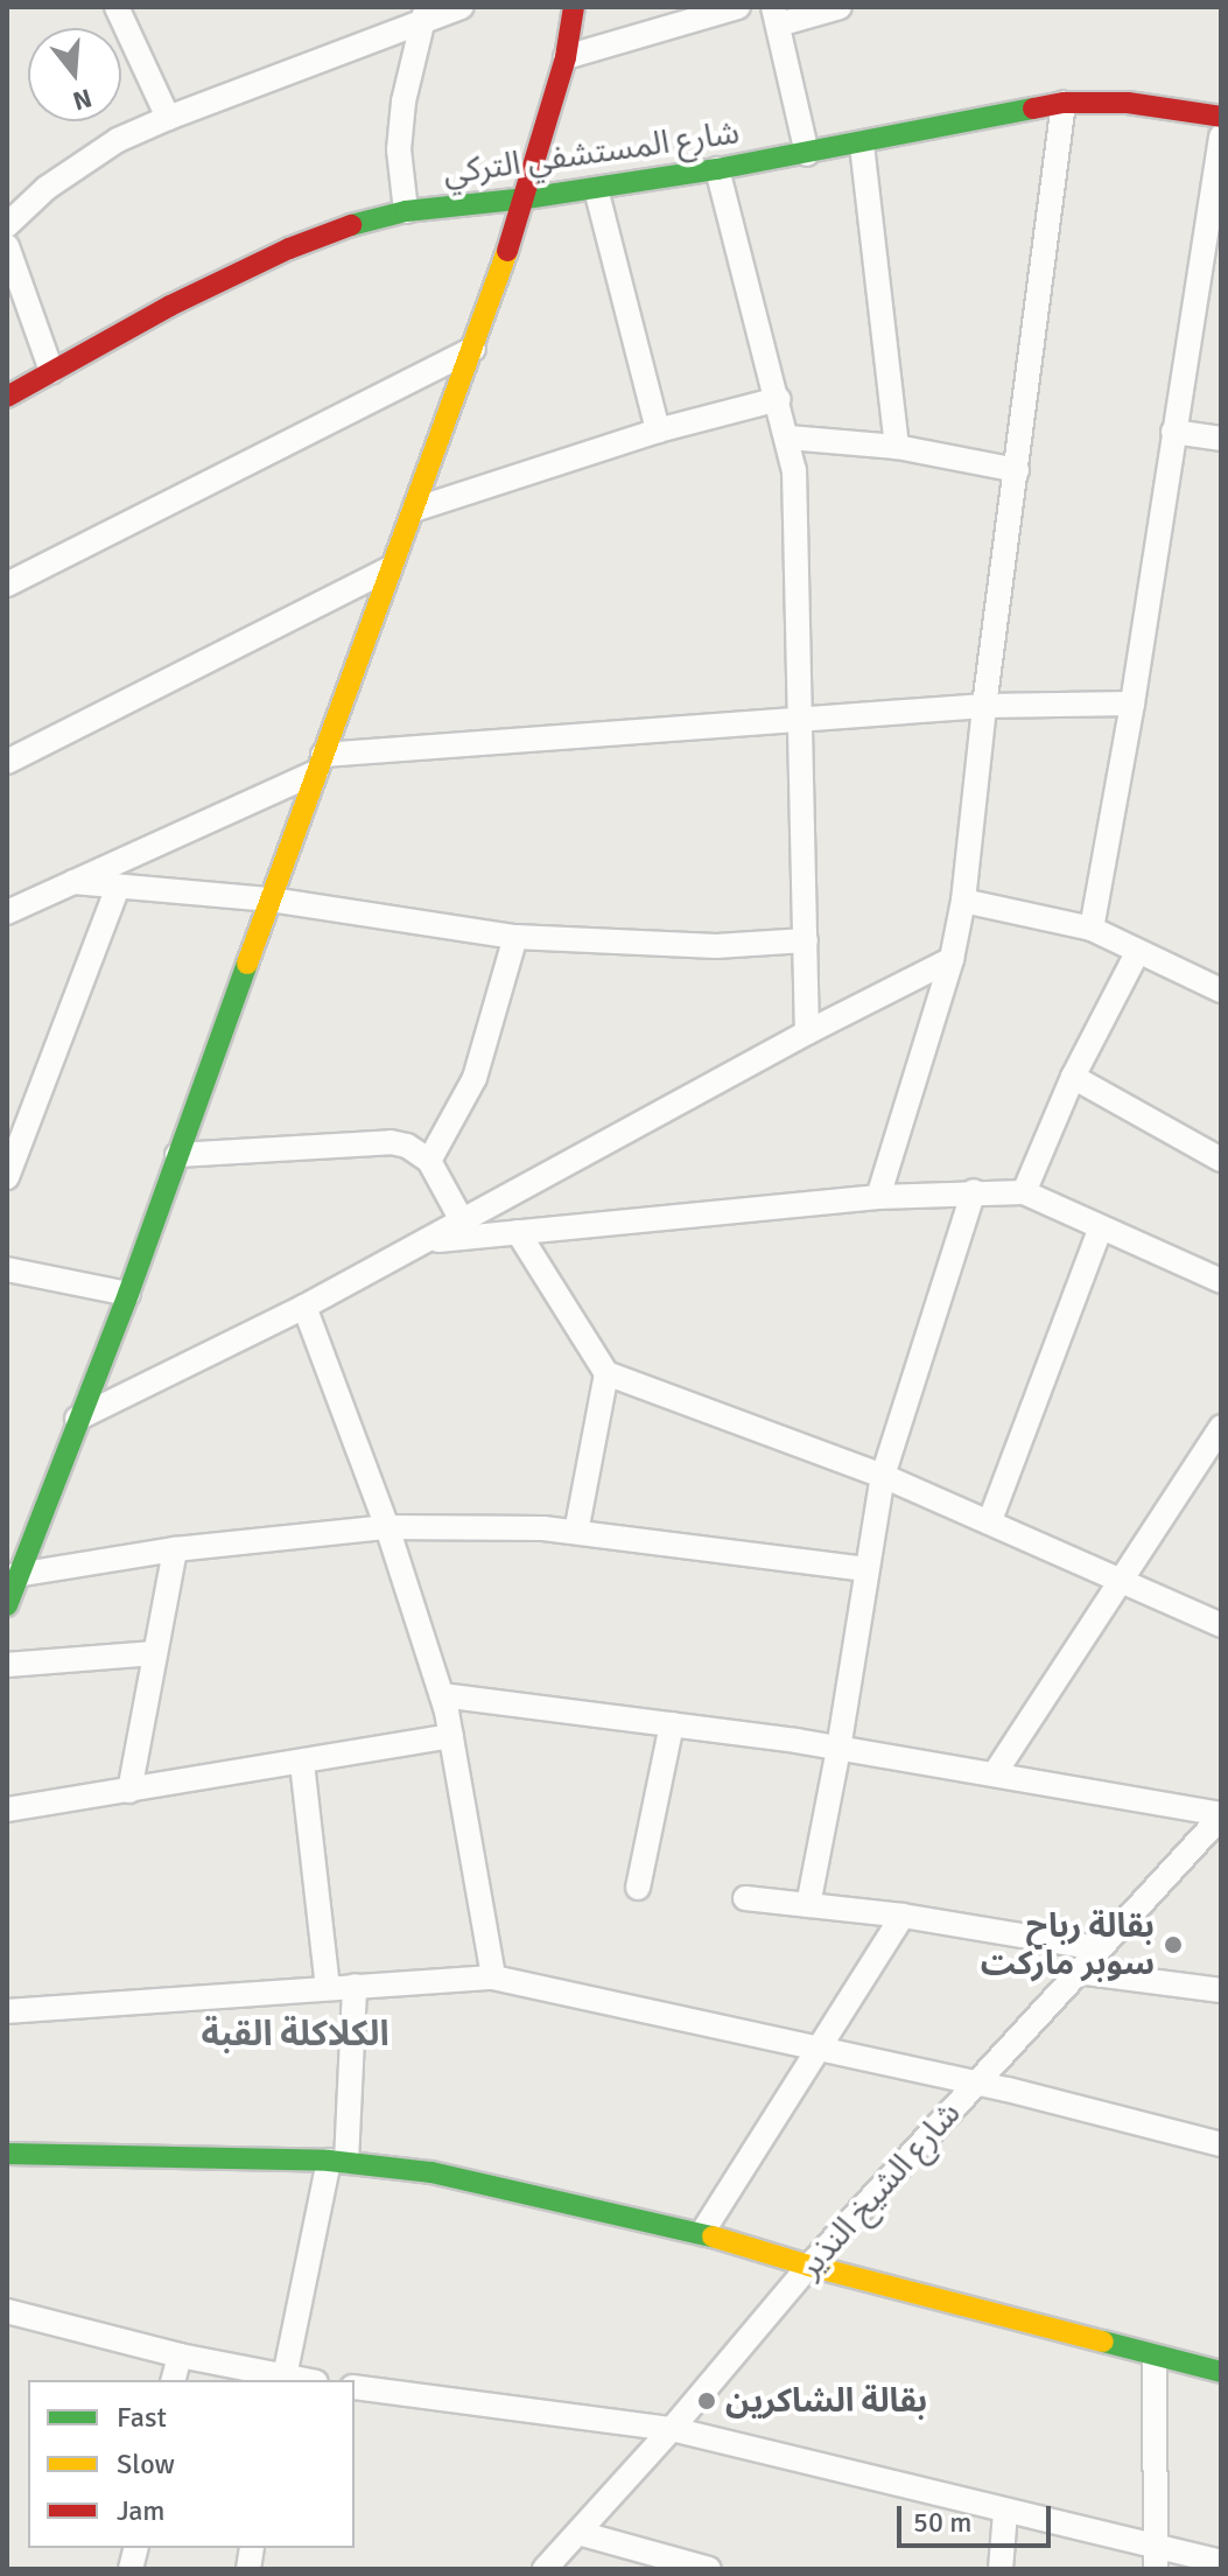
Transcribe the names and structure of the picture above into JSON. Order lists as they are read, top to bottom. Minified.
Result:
{"streets":{"street":["شارع المستشفي التركي","شارع الشيخ النذير"]},"districts":["الكلاكلة القبة"],"places":["بقالة رباح سوبر ماركت","بقالة الشاكرين"],"legend":["Fast","Slow","Jam"],"scale_bar":"50 m","north":"bottom"}
